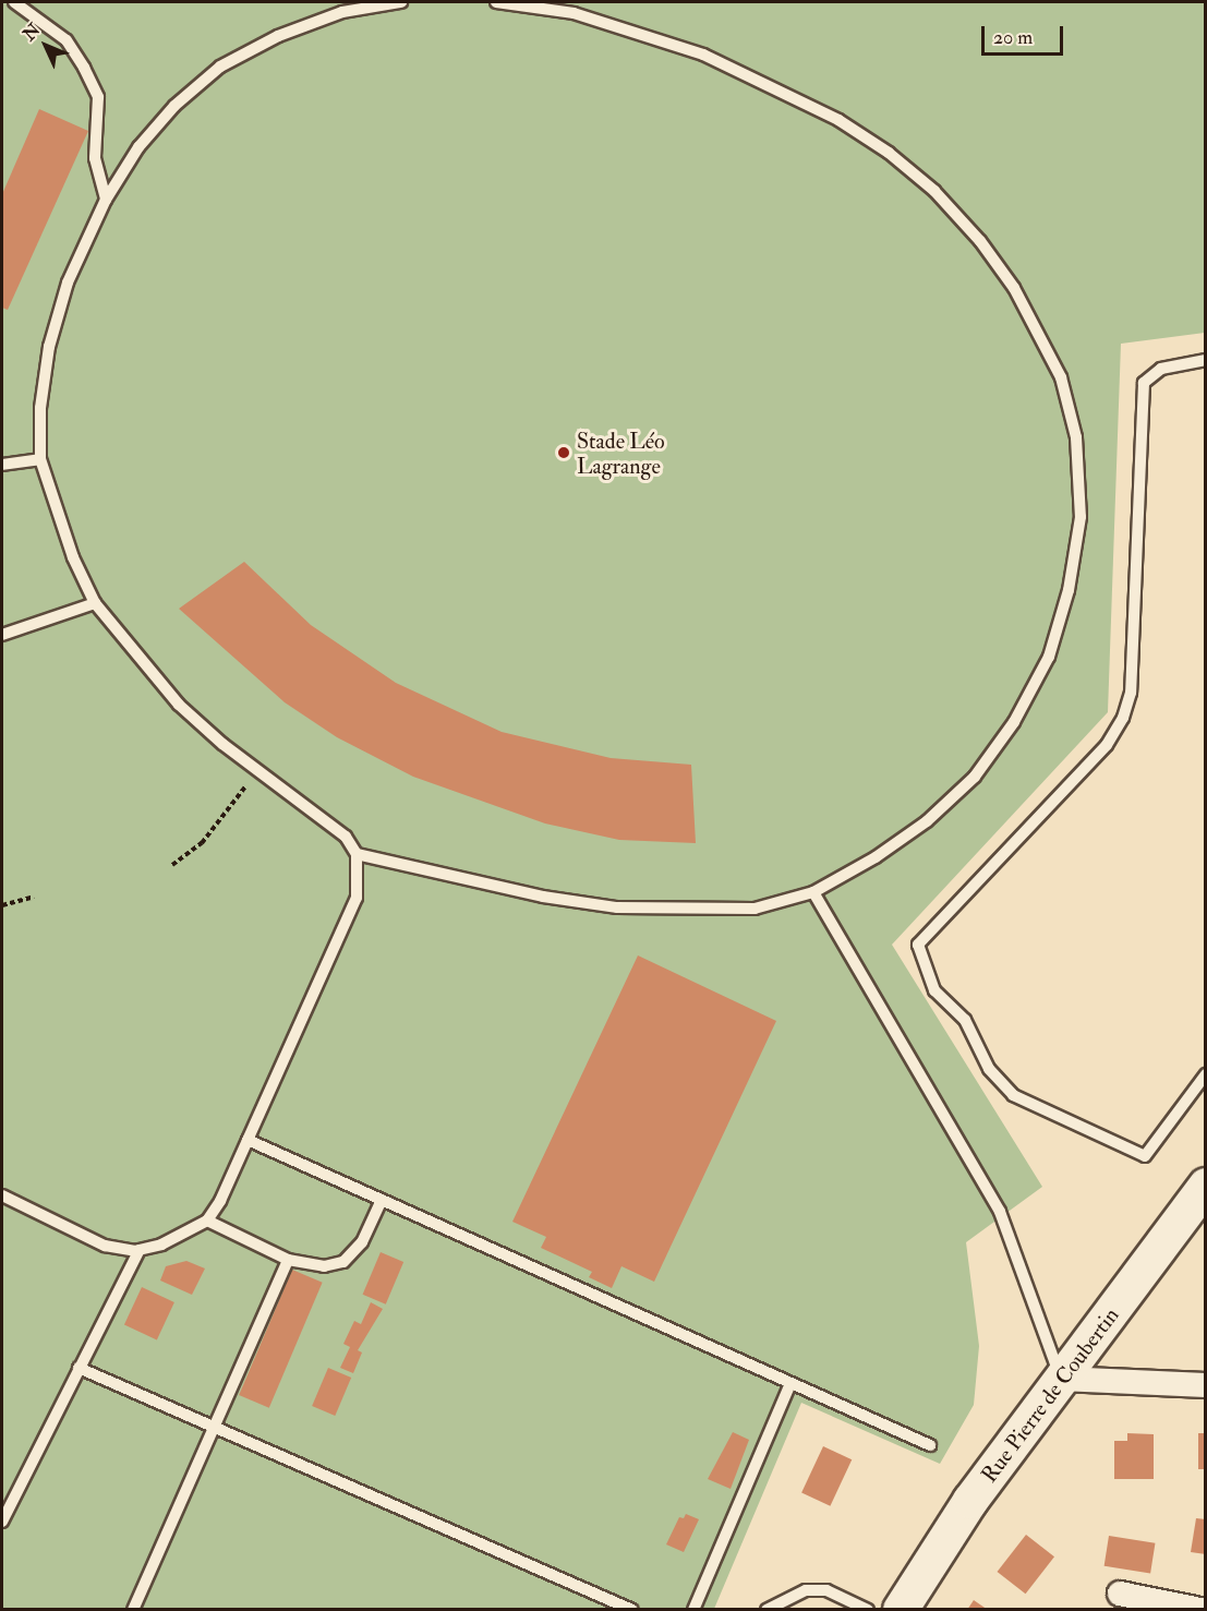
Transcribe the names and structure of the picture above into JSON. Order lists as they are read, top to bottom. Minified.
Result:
{"streets":{"main road":["Rue Pierre de Coubertin"]},"places":["Stade Léo Lagrange"],"scale_bar":"20 m","north":"top left"}
